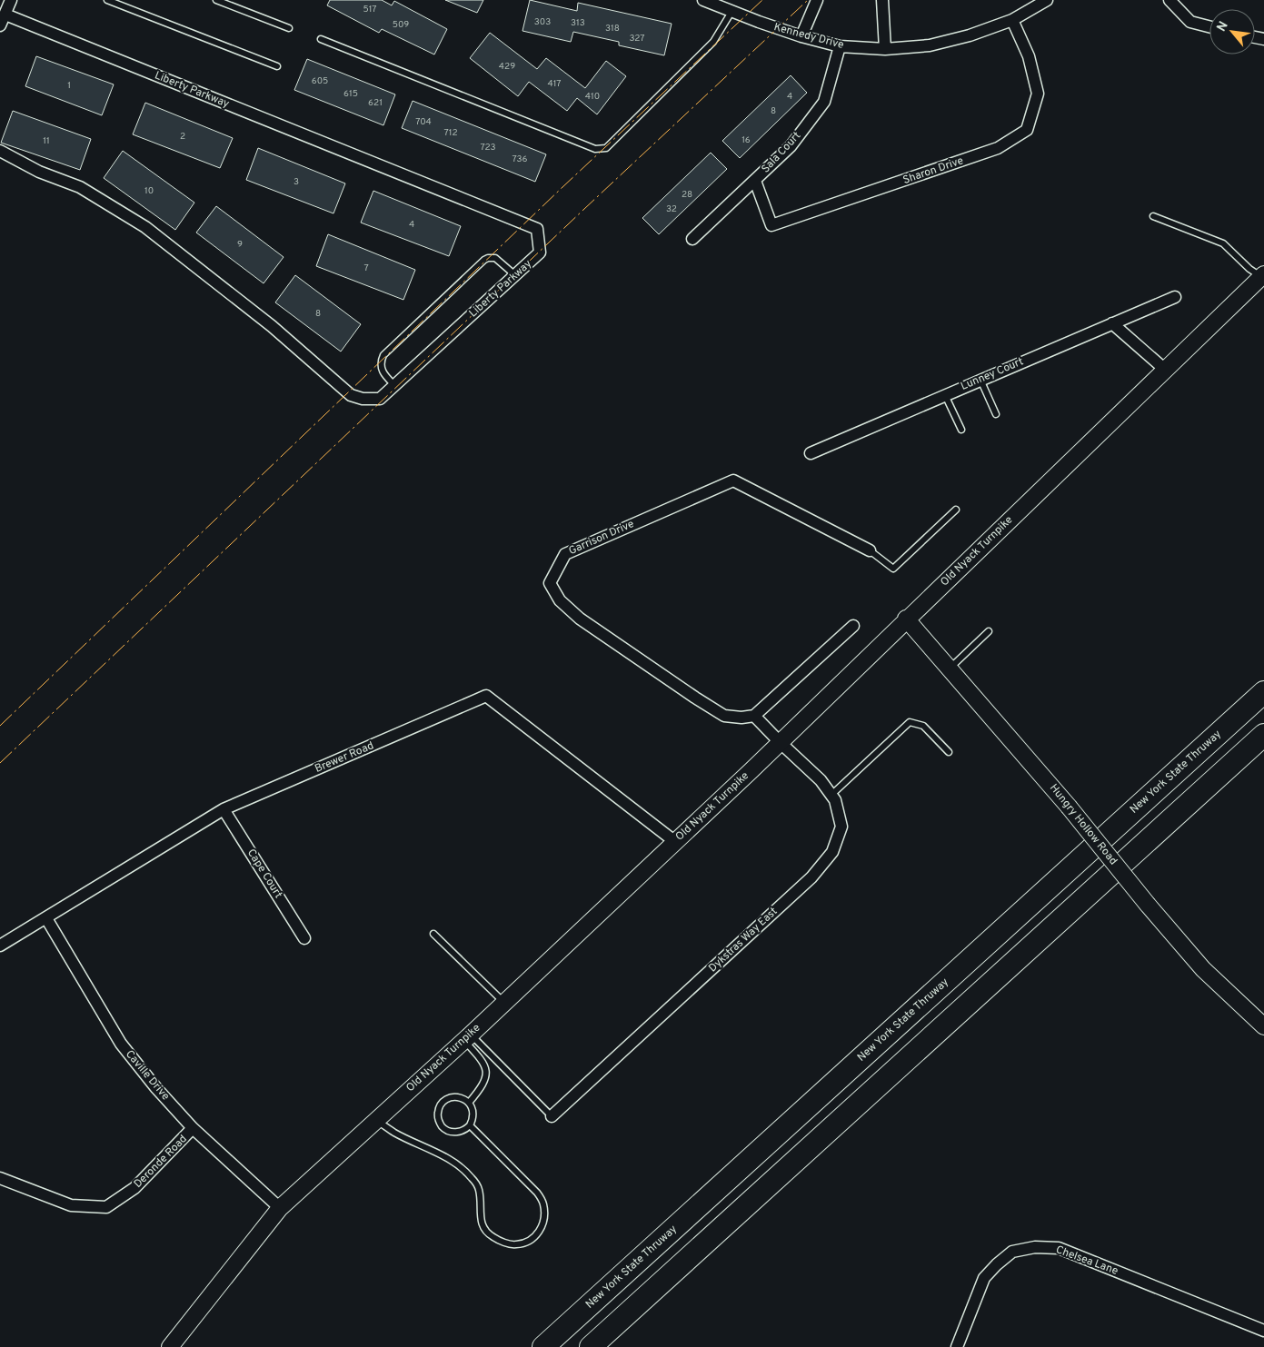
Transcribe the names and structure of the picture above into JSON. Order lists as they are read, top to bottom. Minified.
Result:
{"streets":{"highway":["New York State Thruway"],"street":["Kennedy Drive","Liberty Parkway","Sala Court","Sharon Drive","Lunney Court","Garrison Drive","Old Nyack Turnpike","Brewer Road","Hungry Hollow Road","Cape Court","Dykstras Way East","Caville Drive","Deronde Road","Chelsea Lane"]},"crossings":[["Kennedy Drive","Sala Court"],["Kennedy Drive","Sharon Drive"],["Sala Court","Sharon Drive"],["Old Nyack Turnpike","Brewer Road"],["Old Nyack Turnpike","Hungry Hollow Road"],["Old Nyack Turnpike","Dykstras Way East"],["Old Nyack Turnpike","Caville Drive"],["Brewer Road","Cape Court"],["Brewer Road","Caville Drive"],["Caville Drive","Deronde Road"]],"house_numbers":["517","303","313","509","318","327","429","605","417","1","615","410","4","621","8","704","712","2","16","11","723","736","3","10","28","32","4","9","7","8"],"north":"top left"}
